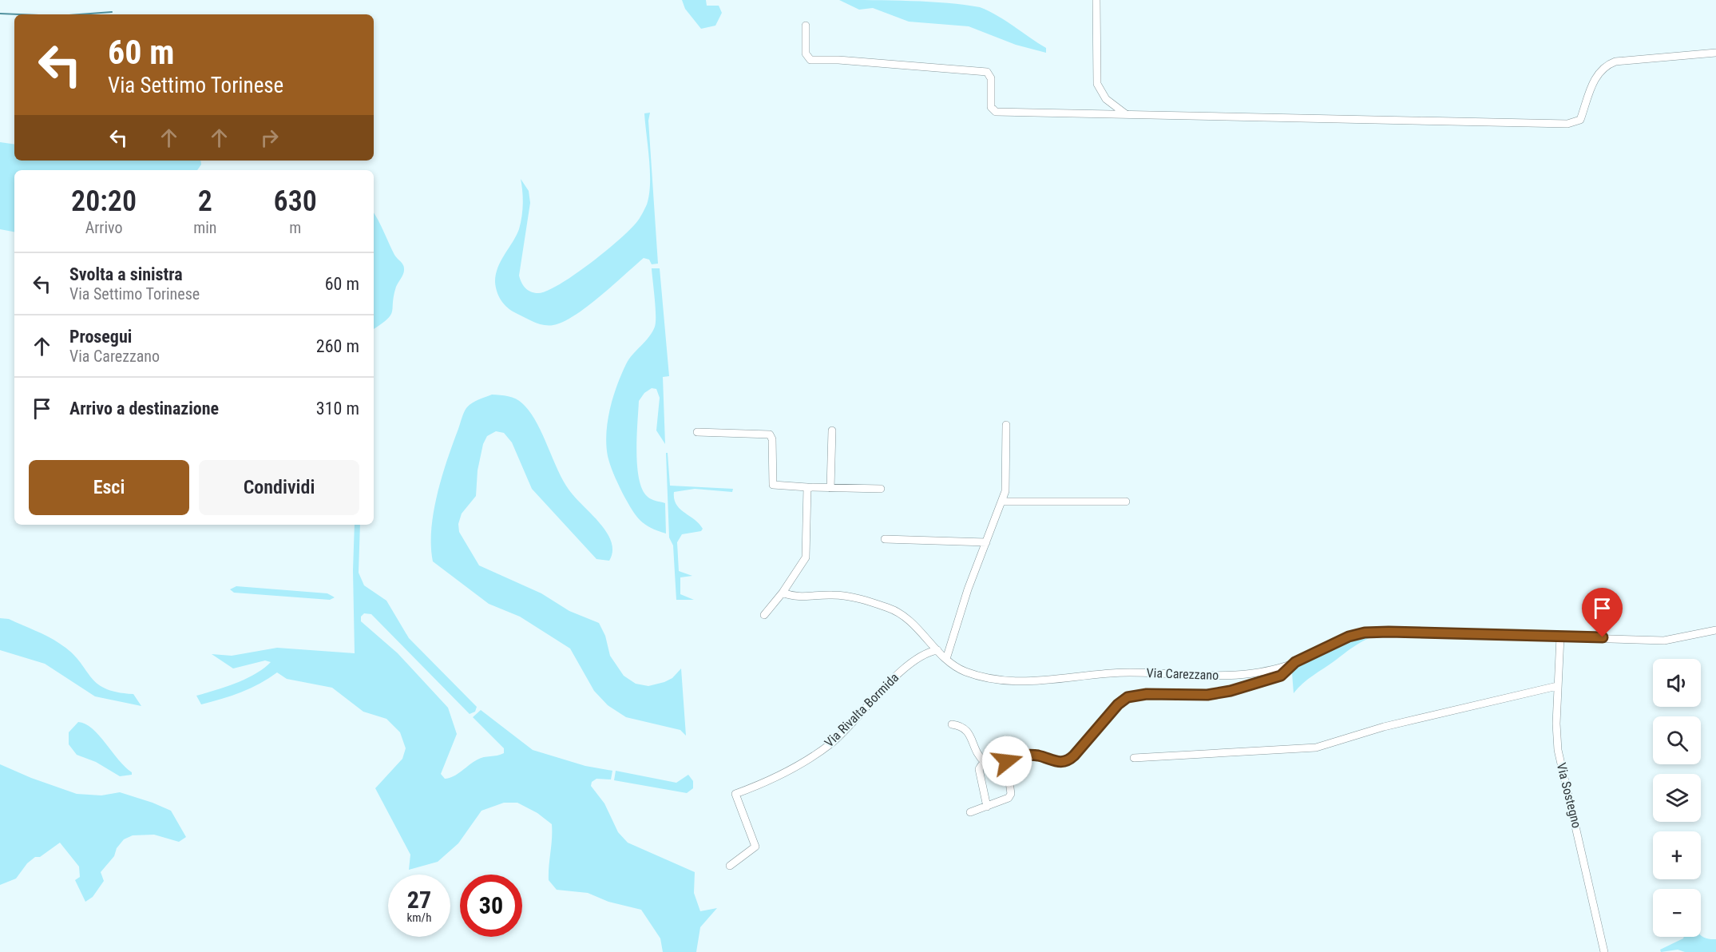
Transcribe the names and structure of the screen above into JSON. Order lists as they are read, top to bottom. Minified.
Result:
{"streets":{"street":["Via Carezzano","Via Rivalta Bormida","Via Sostegno"]},"crossings":[["Via Carezzano","Via Rivalta Bormida"],["Via Carezzano","Via Sostegno"]],"page":{"turn":["60 m","Via Settimo Torinese"],"eta":["20:20","Arrivo","2","min","630","m"],"list":[{"name":"Svolta a sinistra","note":"Via Settimo Torinese","value":"60 m"},{"name":"Prosegui","note":"Via Carezzano","value":"260 m"},{"name":"Arrivo a destinazione","value":"310 m"}],"buttons":["Esci","Condividi"],"map_buttons":["+","−"],"speed":"27 km/h","limit":"30"}}
